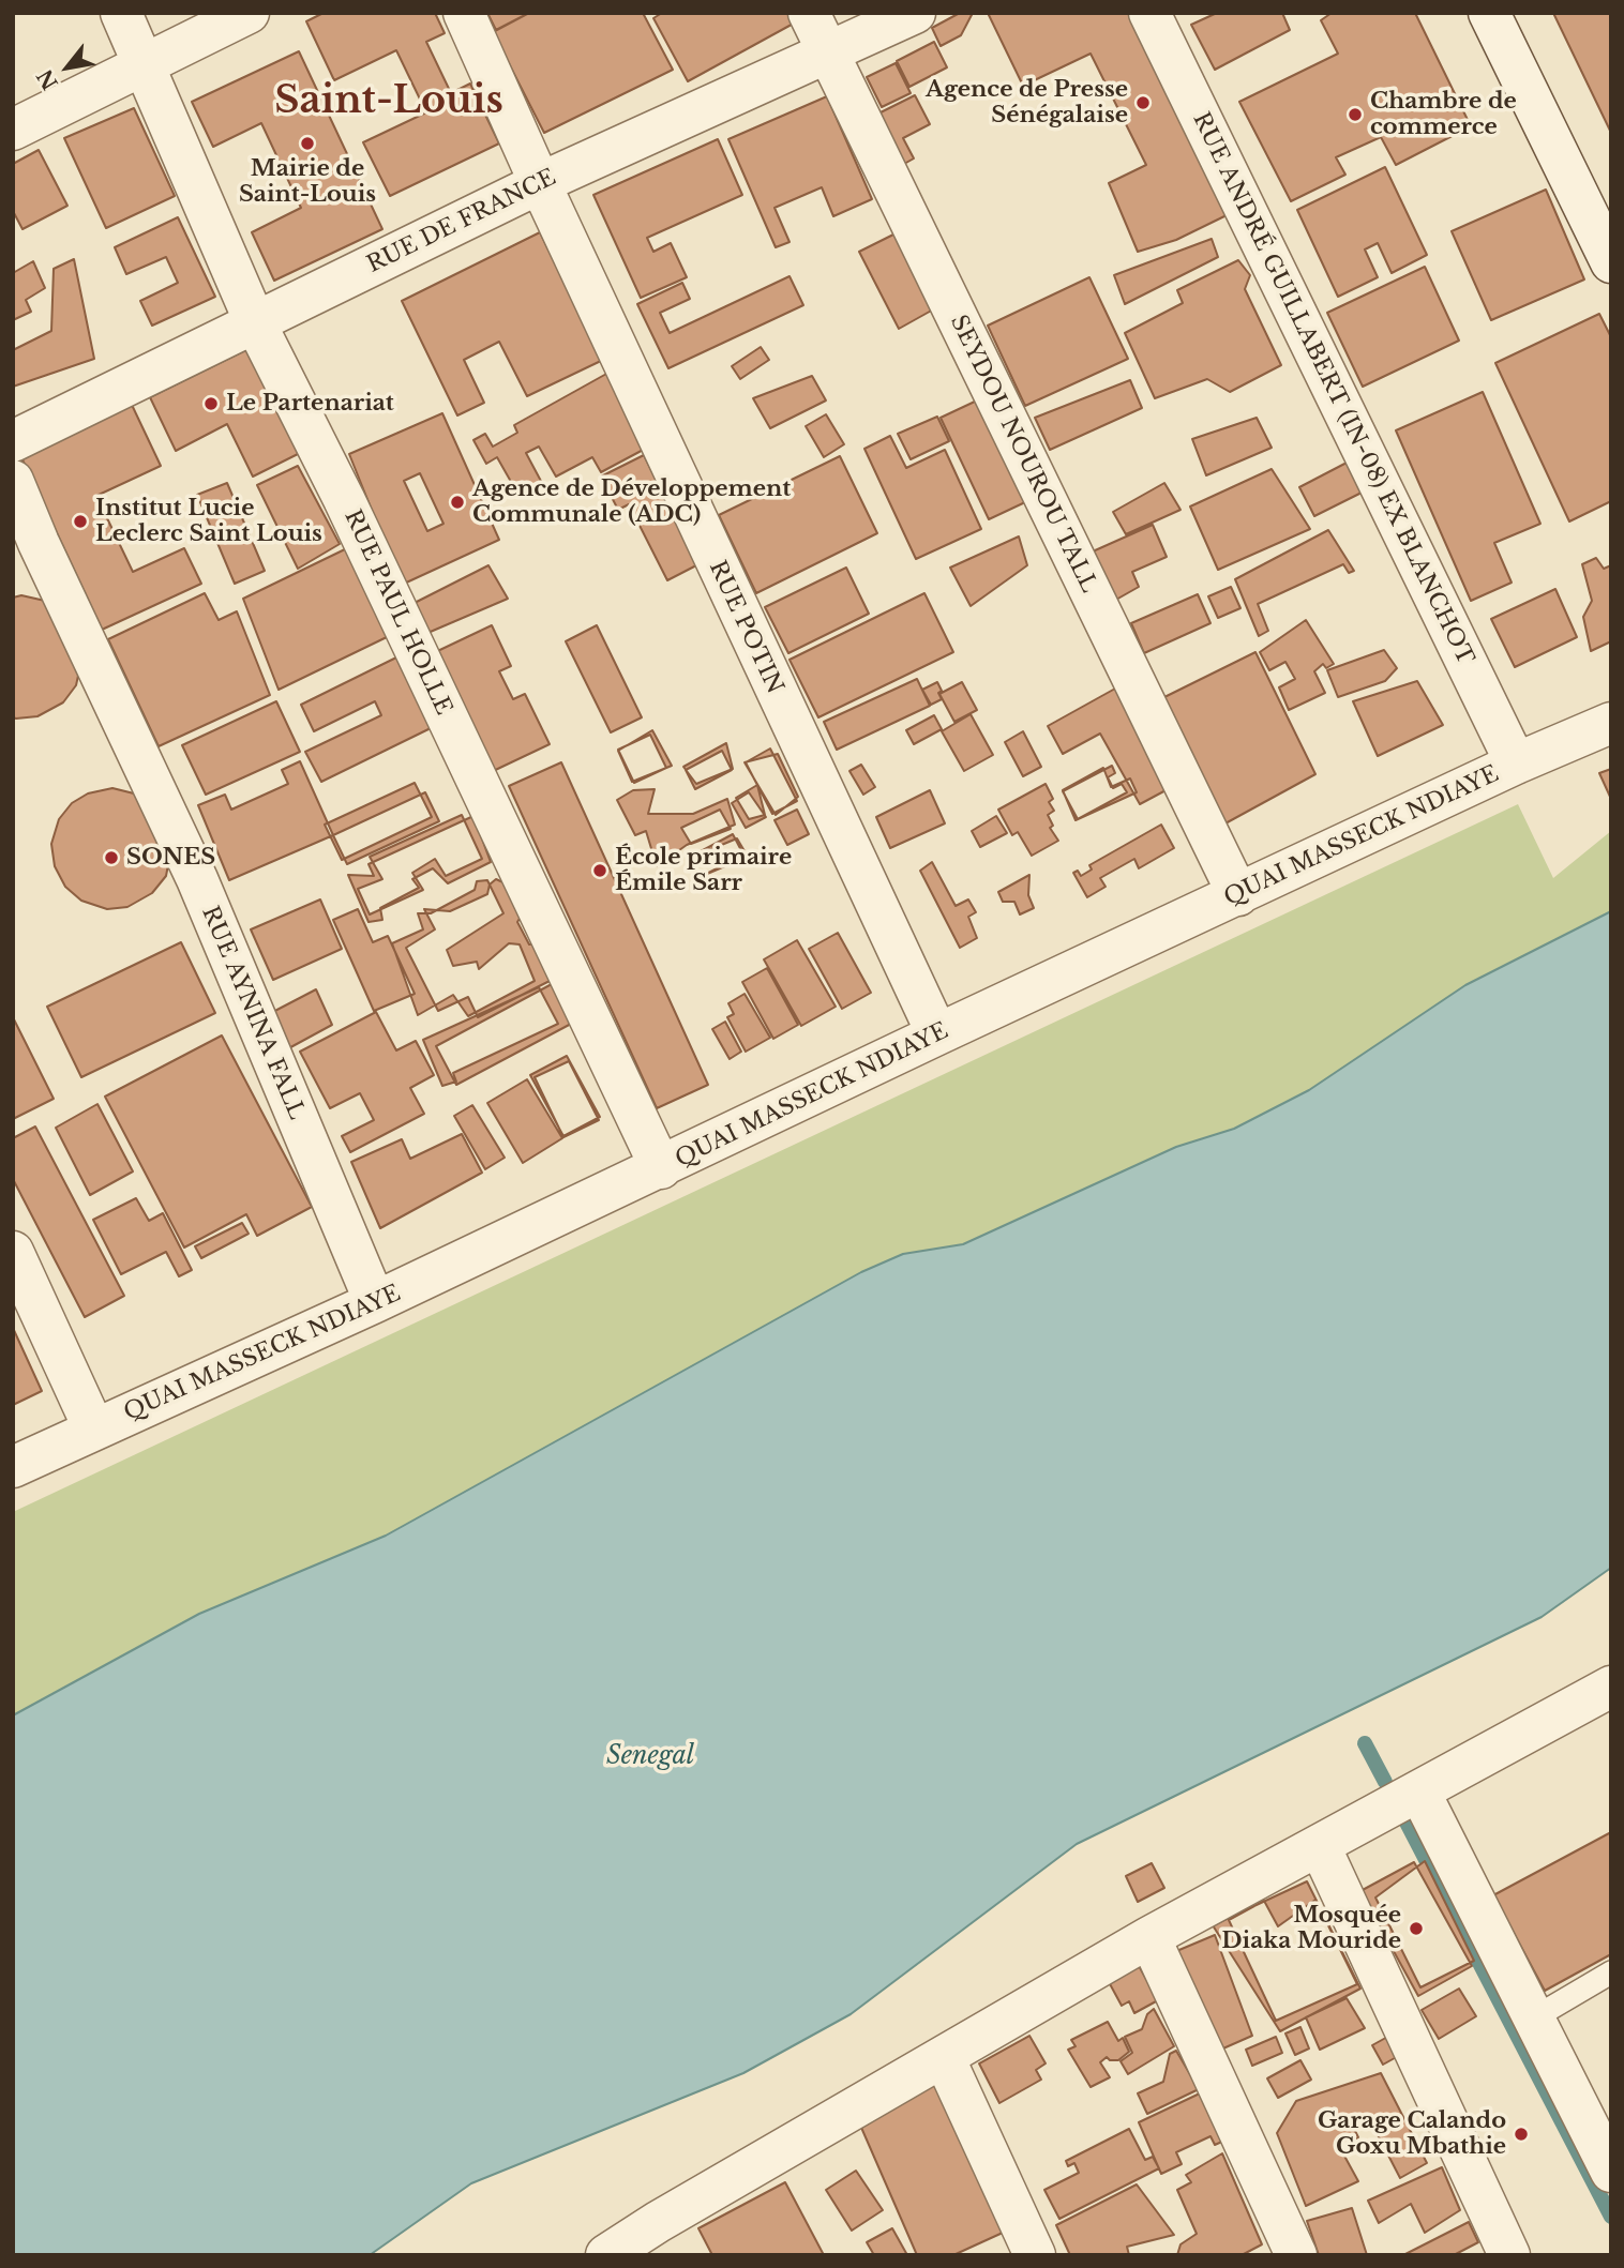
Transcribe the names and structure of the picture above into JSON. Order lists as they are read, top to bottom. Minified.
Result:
{"streets":{"street":["RUE DE FRANCE","RUE ANDRÉ GUILLABERT (IN-08) EX BLANCHOT","SEYDOU NOUROU TALL","RUE PAUL HOLLE","RUE POTIN","QUAI MASSECK NDIAYE","RUE AYNINA FALL"]},"crossings":[["RUE DE FRANCE","SEYDOU NOUROU TALL"],["RUE DE FRANCE","RUE PAUL HOLLE"],["RUE DE FRANCE","RUE POTIN"],["RUE ANDRÉ GUILLABERT (IN-08) EX BLANCHOT","QUAI MASSECK NDIAYE"],["SEYDOU NOUROU TALL","QUAI MASSECK NDIAYE"],["RUE PAUL HOLLE","QUAI MASSECK NDIAYE"],["RUE POTIN","QUAI MASSECK NDIAYE"],["QUAI MASSECK NDIAYE","RUE AYNINA FALL"]],"districts":["Saint-Louis"],"water":["Senegal"],"places":["Agence de Presse Sénégalaise","Chambre de commerce","Mairie de Saint-Louis","Le Partenariat","Agence de Développement Communale (ADC)","Institut Lucie Leclerc Saint Louis","SONES","École primaire Émile Sarr","Mosquée Diaka Mouride","Garage Calando Goxu Mbathie"],"north":"bottom left"}
